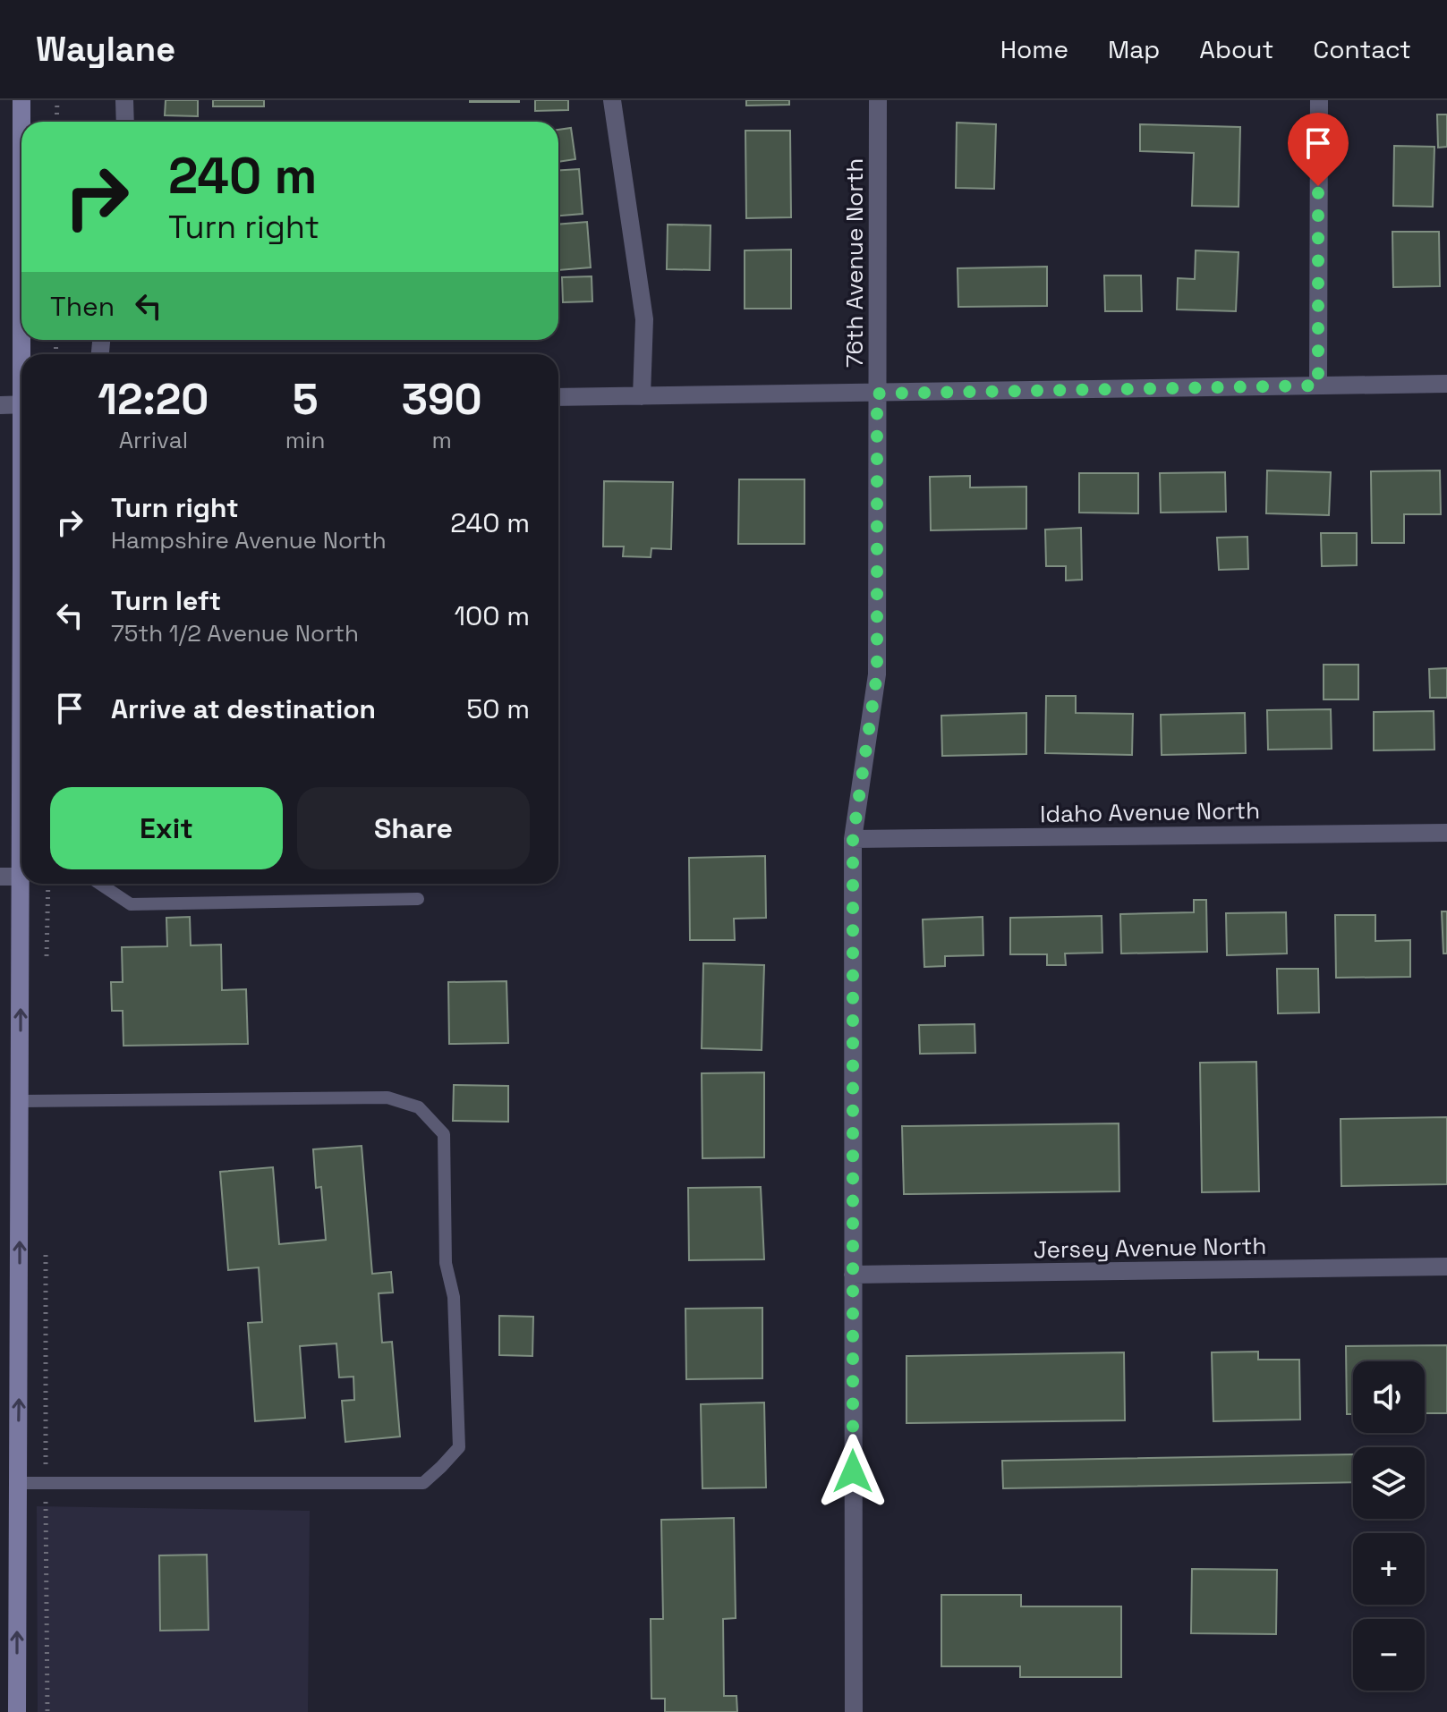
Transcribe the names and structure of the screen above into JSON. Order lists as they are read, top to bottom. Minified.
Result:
{"streets":{"street":["76th Avenue North","Idaho Avenue North","Jersey Avenue North"]},"crossings":[["76th Avenue North","Idaho Avenue North"],["76th Avenue North","Jersey Avenue North"]],"page":{"header":"Waylane","nav":["Home","Map","About","Contact"],"turn":["240 m","Turn right"],"then":"Then","eta":["12:20","Arrival","5","min","390","m"],"list":[{"name":"Turn right","note":"Hampshire Avenue North","value":"240 m"},{"name":"Turn left","note":"75th 1/2 Avenue North","value":"100 m"},{"name":"Arrive at destination","value":"50 m"}],"buttons":["Exit","Share"],"map_buttons":["+","−"]}}
